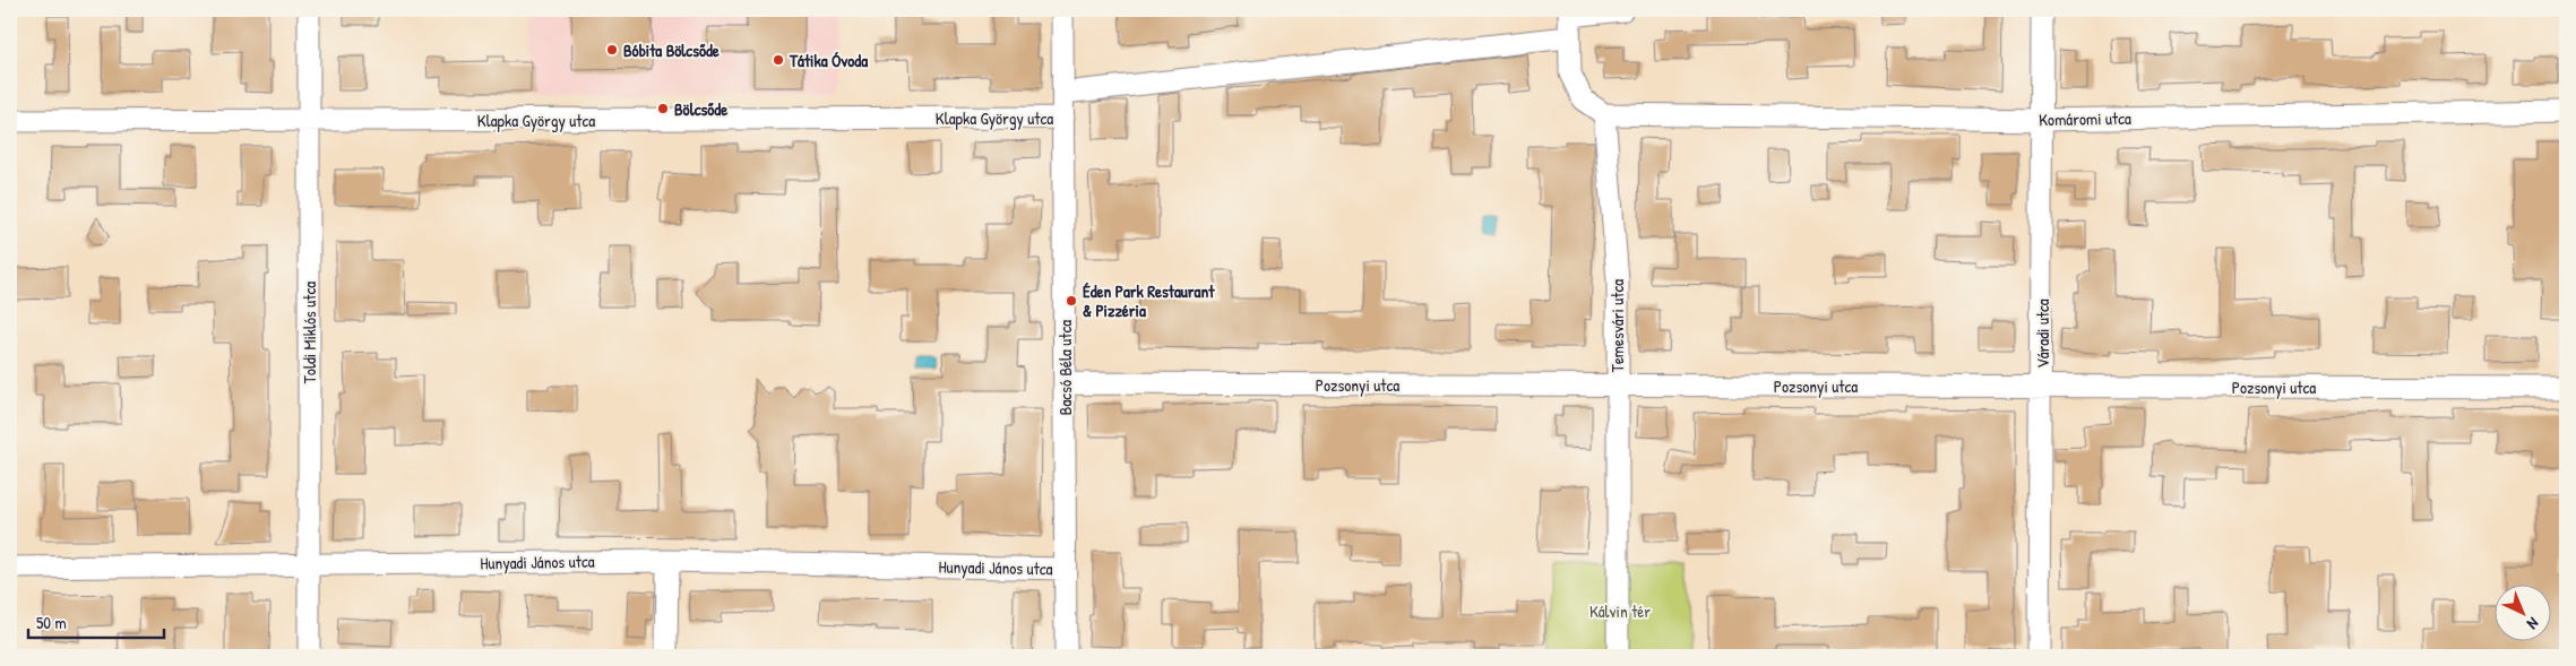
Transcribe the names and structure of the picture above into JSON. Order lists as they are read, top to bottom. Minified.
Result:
{"streets":{"street":["Klapka György utca","Komáromi utca","Temesvári utca","Toldi Miklós utca","Váradi utca","Bacsó Béla utca","Pozsonyi utca","Hunyadi János utca"]},"crossings":[["Klapka György utca","Toldi Miklós utca"],["Klapka György utca","Bacsó Béla utca"],["Komáromi utca","Temesvári utca"],["Komáromi utca","Váradi utca"],["Temesvári utca","Pozsonyi utca"],["Toldi Miklós utca","Hunyadi János utca"],["Váradi utca","Pozsonyi utca"],["Bacsó Béla utca","Pozsonyi utca"],["Bacsó Béla utca","Hunyadi János utca"]],"parks":["Kálvin tér"],"places":["Bóbita Bölcsőde","Tátika Óvoda","Bölcsőde","Éden Park Restaurant & Pizzéria"],"scale_bar":"50 m","north":"bottom right"}
